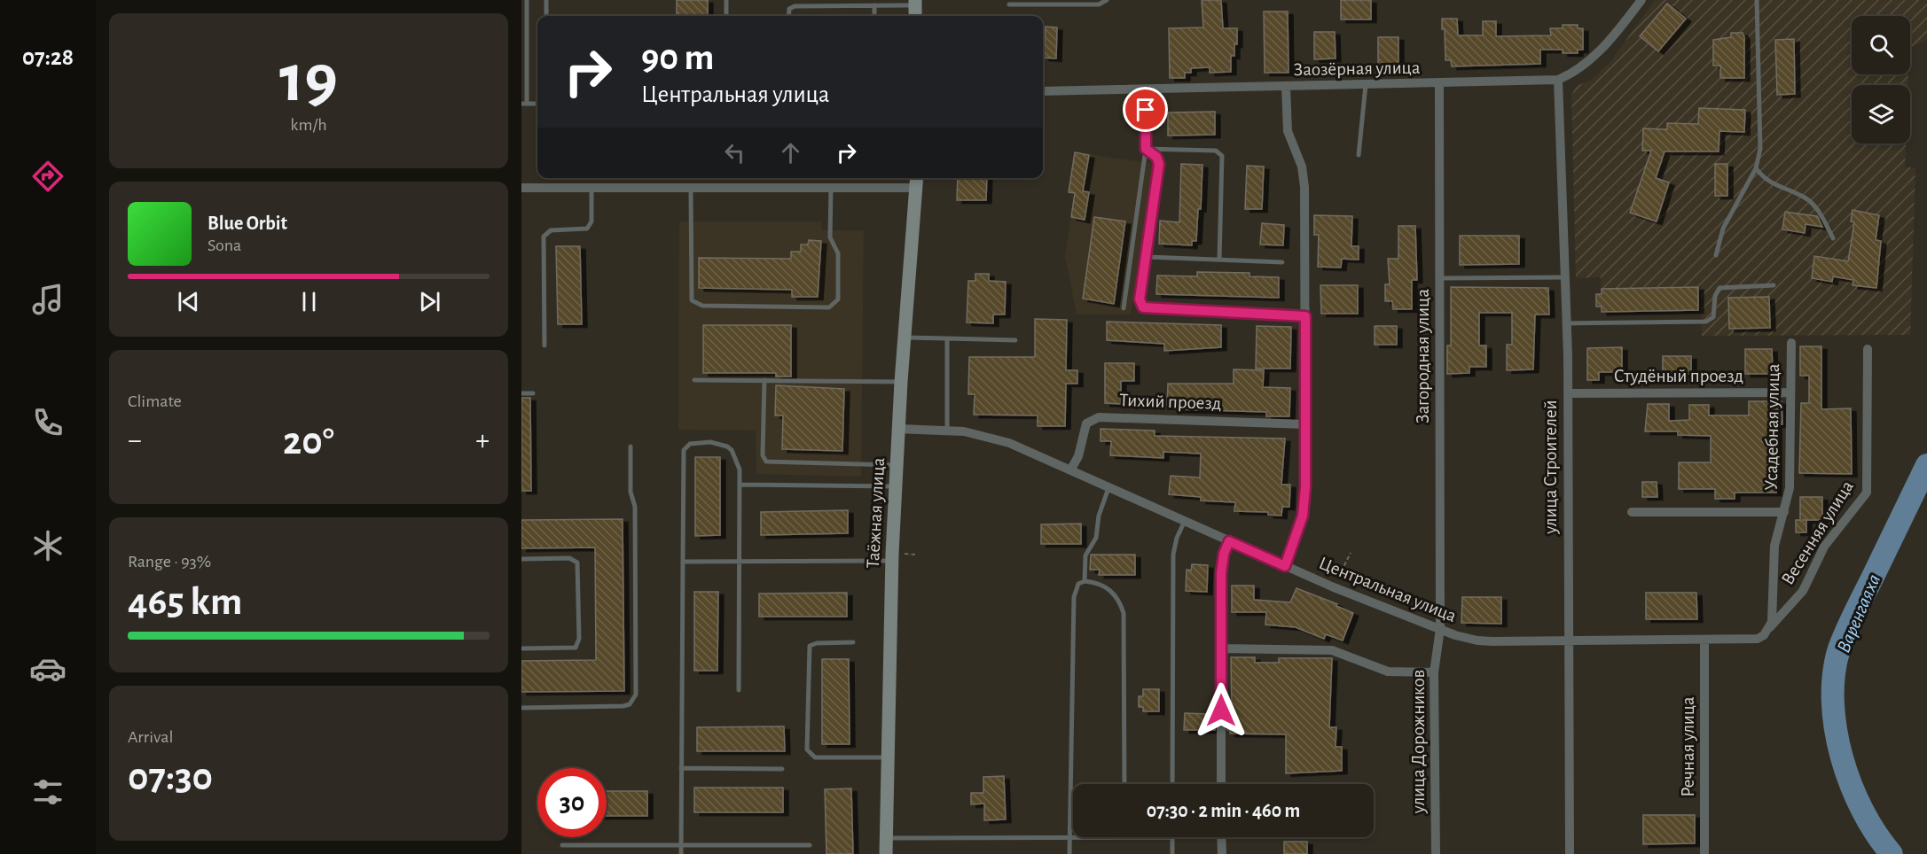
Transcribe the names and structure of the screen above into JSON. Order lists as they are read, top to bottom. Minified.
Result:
{"streets":{"street":["Заозёрная улица","Загородная улица","Студёный проезд","Тихий проезд","Усадебная улица","улица Строителей","Таёжная улица","Весенняя улица","Центральная улица","улица Дорожников","Речная улица"]},"crossings":[["Заозёрная улица","Загородная улица"],["Заозёрная улица","улица Строителей"],["Загородная улица","Центральная улица"],["Загородная улица","улица Дорожников"],["Студёный проезд","Усадебная улица"],["Студёный проезд","улица Строителей"],["Тихий проезд","Центральная улица"],["Усадебная улица","Весенняя улица"],["Усадебная улица","Центральная улица"],["улица Строителей","Центральная улица"],["Таёжная улица","Центральная улица"],["Весенняя улица","Центральная улица"],["Центральная улица","улица Дорожников"],["Центральная улица","Речная улица"]],"water":["Варенгаяха"],"page":{"tabs":"07:28","tile":[["19","km/h"],"Climate",["Range · 93%","465 km"],["Arrival","07:30"]],"turn":["90 m","Центральная улица"],"song":["Blue Orbit","Sona"],"heat":["−","20°","+"],"limit":"30","trip":"07:30 · 2 min · 460 m"}}
